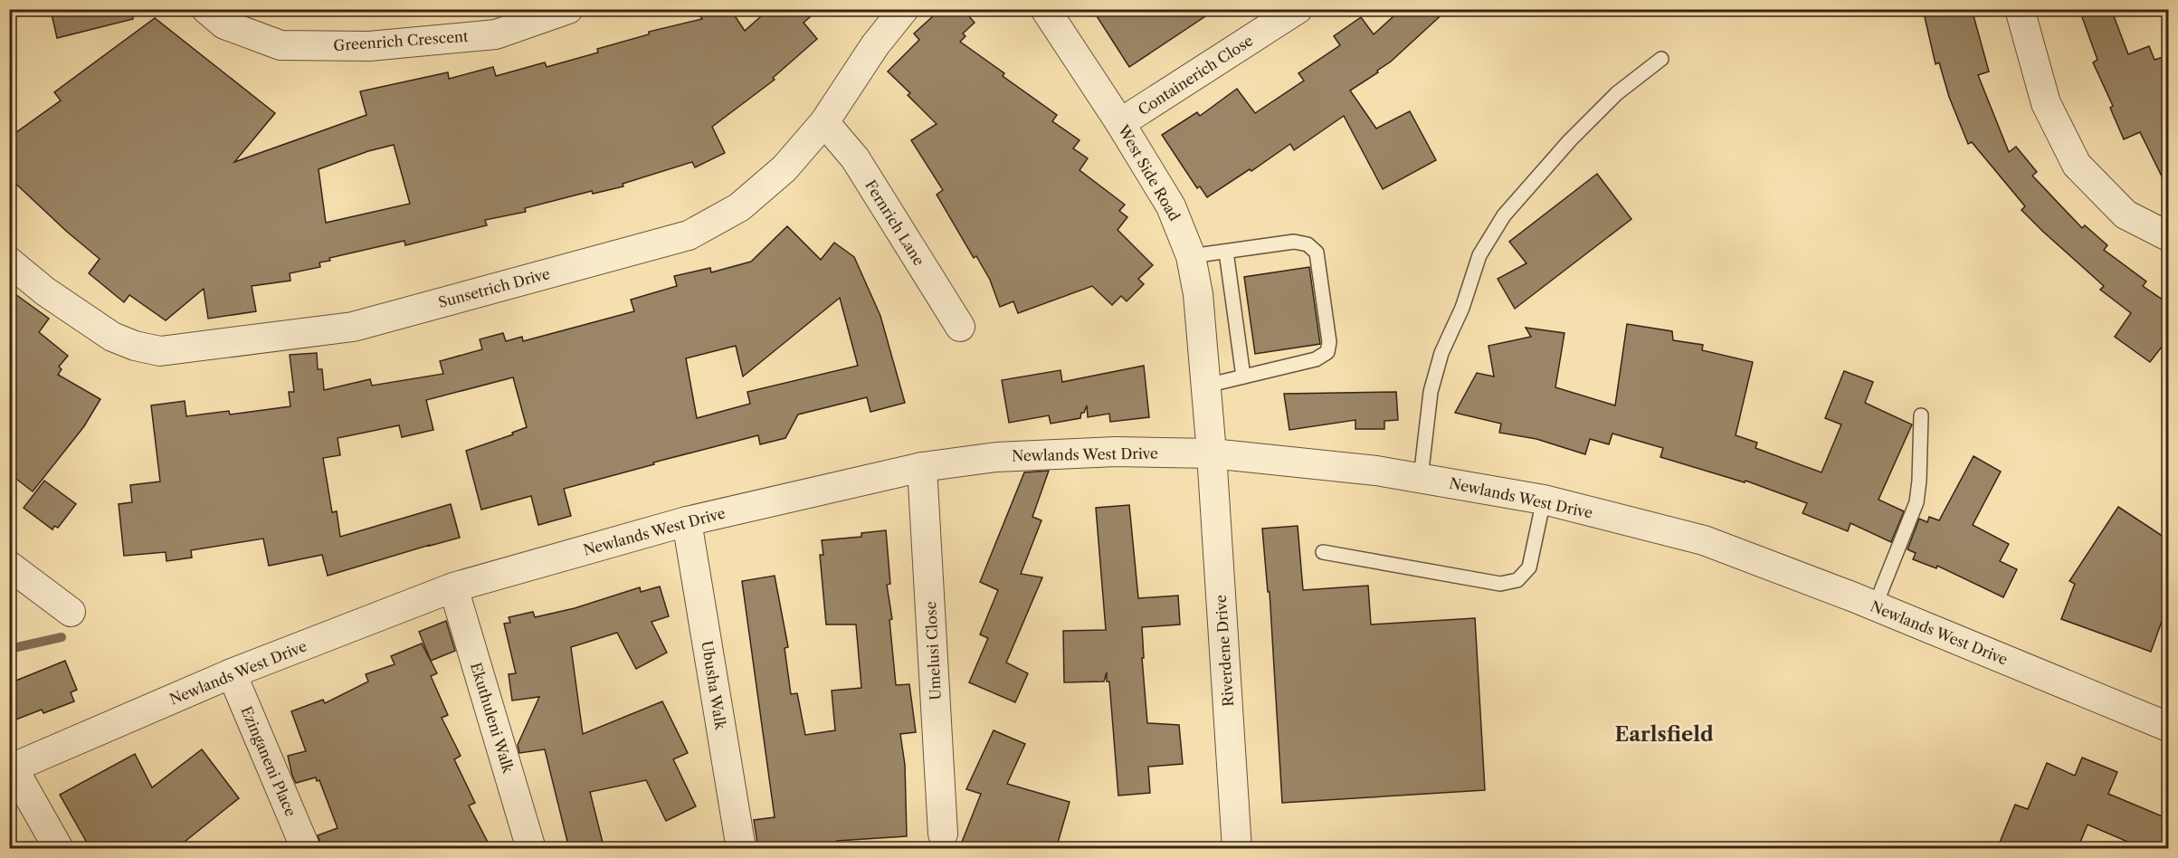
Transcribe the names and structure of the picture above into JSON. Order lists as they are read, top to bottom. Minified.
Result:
{"streets":{"street":["Greenrich Crescent","Containerich Close","West Side Road","Fernrich Lane","Sunsetrich Drive","Newlands West Drive","Umelusi Close","Riverdene Drive","Ubusha Walk","Ekuthuleni Walk","Ezinganeni Place"]},"crossings":[["Containerich Close","West Side Road"],["West Side Road","Newlands West Drive"],["West Side Road","Riverdene Drive"],["Fernrich Lane","Sunsetrich Drive"],["Newlands West Drive","Umelusi Close"],["Newlands West Drive","Riverdene Drive"],["Newlands West Drive","Ubusha Walk"],["Newlands West Drive","Ekuthuleni Walk"],["Newlands West Drive","Ezinganeni Place"]],"districts":["Earlsfield"]}
